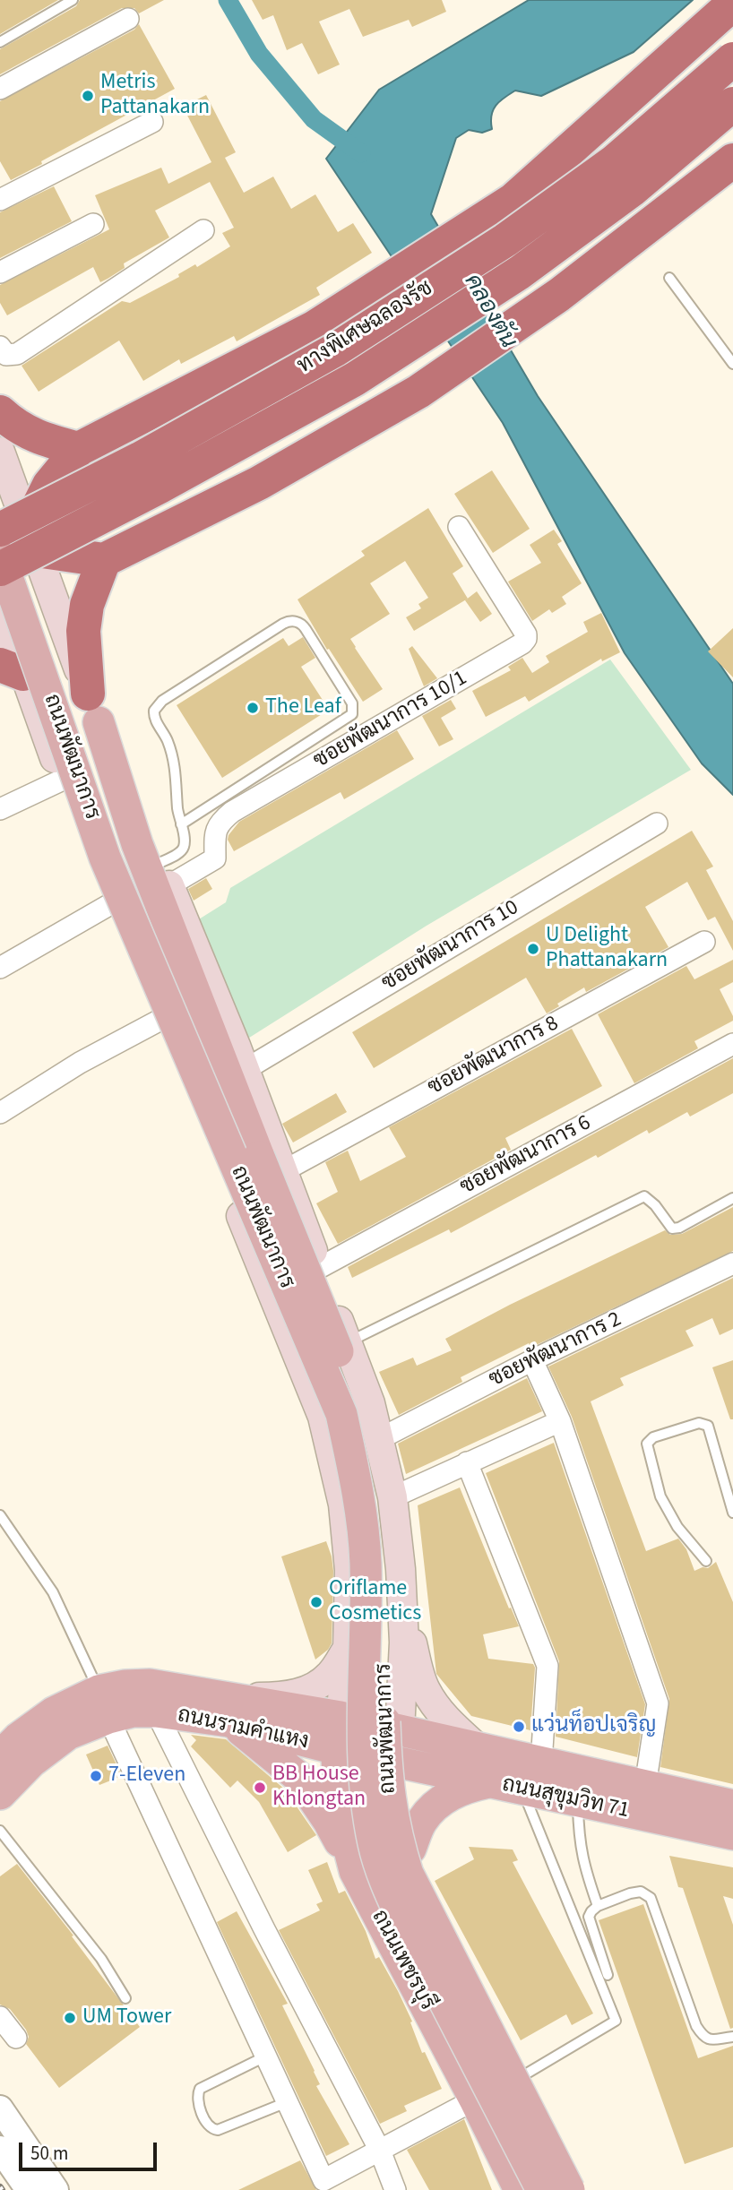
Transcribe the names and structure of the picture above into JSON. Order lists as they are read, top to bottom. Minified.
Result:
{"streets":{"highway":["ทางพิเศษฉลองรัช"],"main road":["ถนนพัฒนาการ","ถนนรามคำแหง","ถนนสุขุมวิท 71","ถนนเพชรบุรี"],"street":["ซอยพัฒนาการ 10/1","ซอยพัฒนาการ 10","ซอยพัฒนาการ 8","ซอยพัฒนาการ 6","ซอยพัฒนาการ 2"]},"crossings":[["ทางพิเศษฉลองรัช","ถนนพัฒนาการ"],["ซอยพัฒนาการ 10/1","ถนนพัฒนาการ"],["ถนนพัฒนาการ","ซอยพัฒนาการ 10"],["ถนนพัฒนาการ","ซอยพัฒนาการ 8"],["ถนนพัฒนาการ","ซอยพัฒนาการ 6"],["ถนนพัฒนาการ","ซอยพัฒนาการ 2"],["ถนนพัฒนาการ","ถนนรามคำแหง"],["ถนนพัฒนาการ","ถนนสุขุมวิท 71"],["ถนนพัฒนาการ","ถนนเพชรบุรี"],["ถนนรามคำแหง","ถนนสุขุมวิท 71"],["ถนนรามคำแหง","ถนนเพชรบุรี"]],"water":["คลองตัน"],"places":["Metris Pattanakarn","The Leaf","U Delight Phattanakarn","Oriflame Cosmetics","แว่นท็อปเจริญ","7-Eleven","BB House Khlongtan","UM Tower"],"scale_bar":"50 m"}
